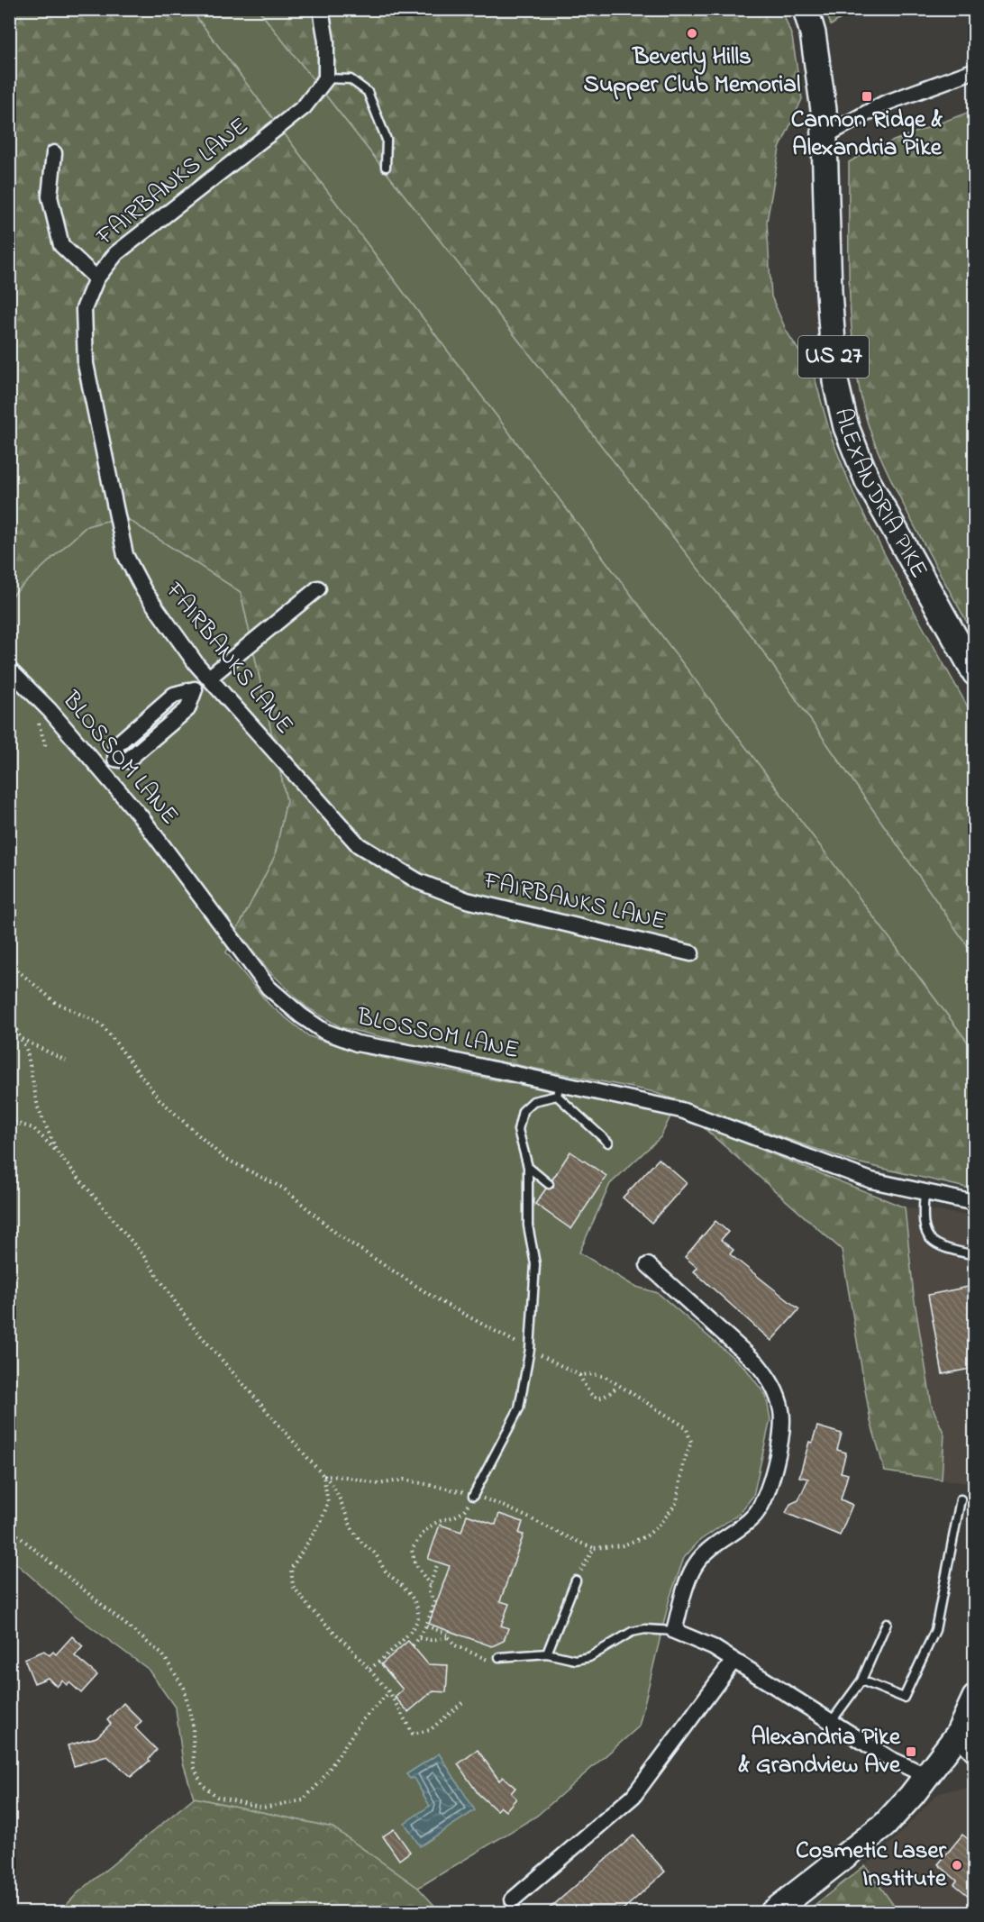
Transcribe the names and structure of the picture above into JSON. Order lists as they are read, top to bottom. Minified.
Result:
{"streets":{"main road":["US 27","ALEXANDRIA PIKE"],"street":["FAIRBANKS LANE","BLOSSOM LANE"]},"places":{"other":["Beverly Hills Supper Club Memorial","Cosmetic Laser Institute"],"transit":["Cannon Ridge & Alexandria Pike","Alexandria Pike & Grandview Ave"]}}
